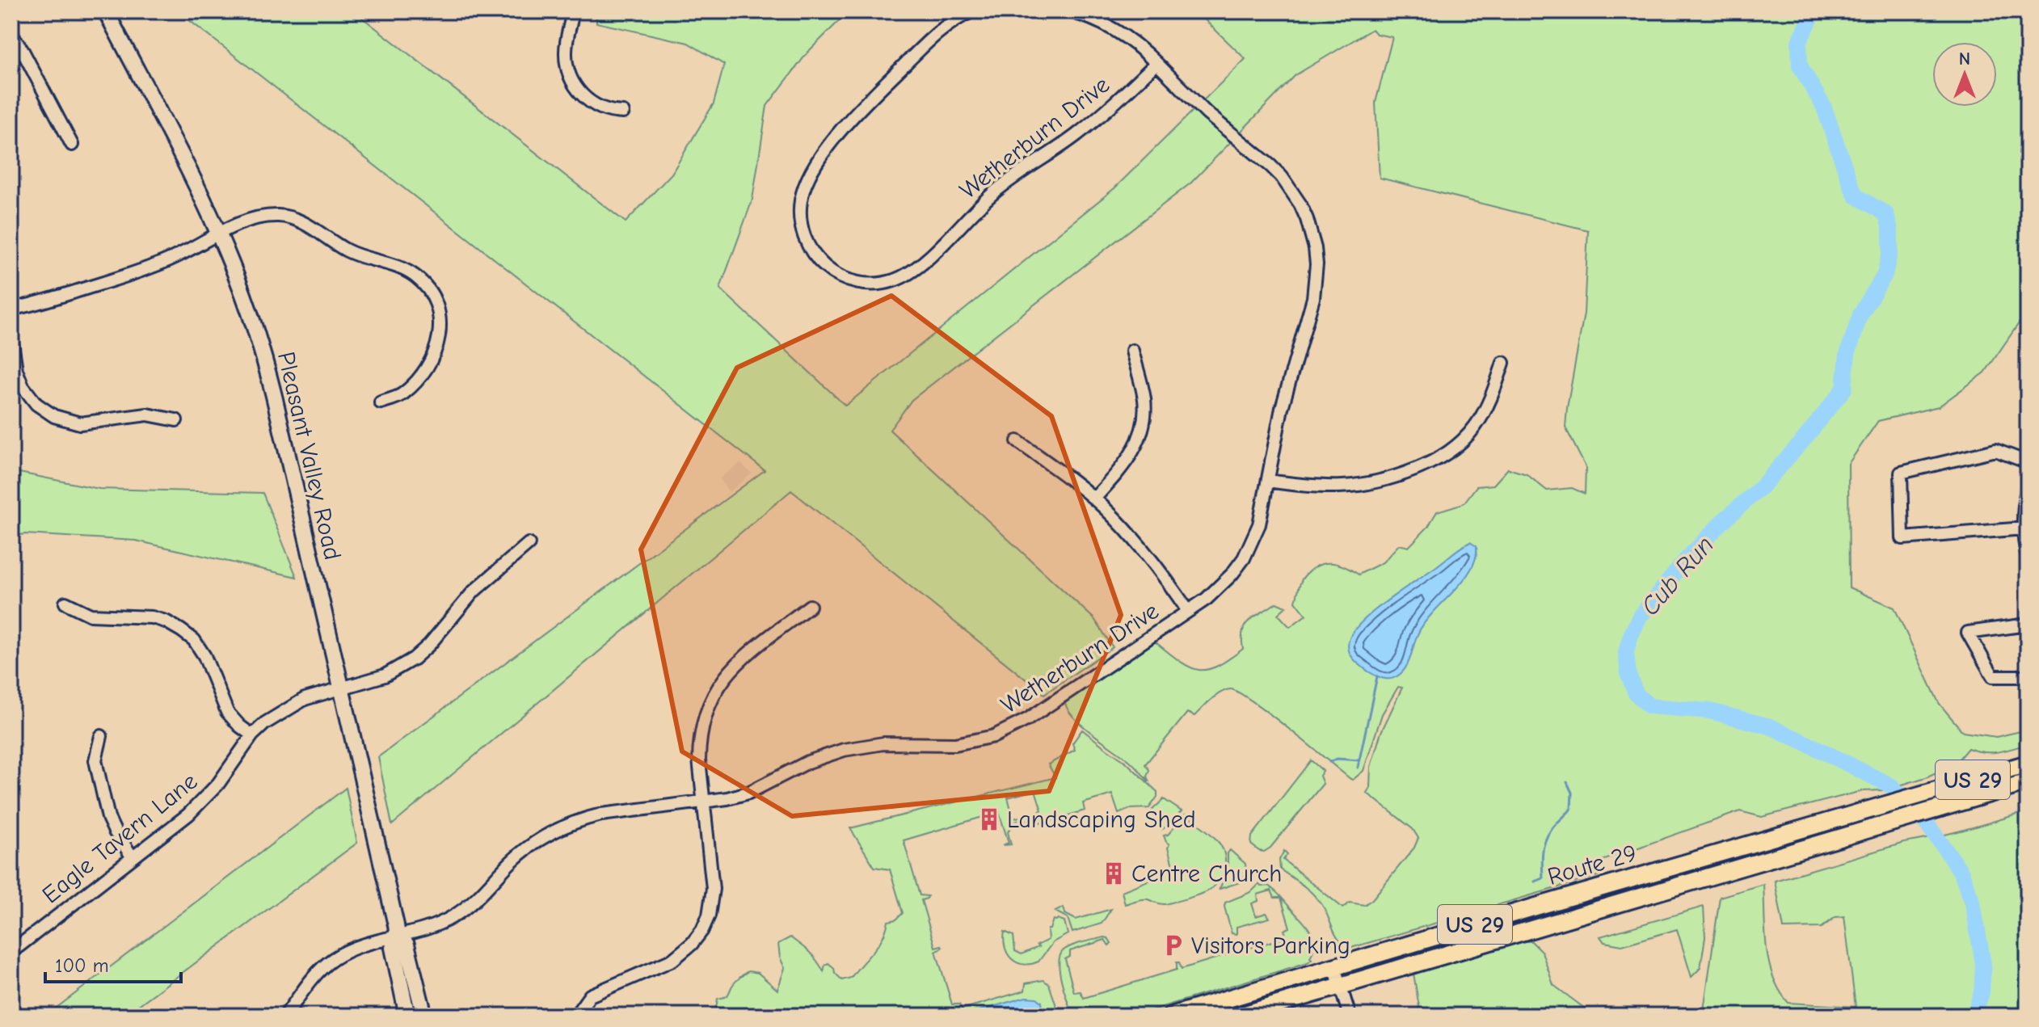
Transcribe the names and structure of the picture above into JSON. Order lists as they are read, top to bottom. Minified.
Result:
{"streets":{"main road":["Pleasant Valley Road","US 29","Route 29"],"street":["Wetherburn Drive","Eagle Tavern Lane"]},"crossings":[["Wetherburn Drive","Pleasant Valley Road"],["Pleasant Valley Road","Eagle Tavern Lane"]],"water":["Cub Run"],"places":{"building":["Landscaping Shed","Centre Church"],"parking":["Visitors Parking"]},"scale_bar":"100 m","north":"top"}
